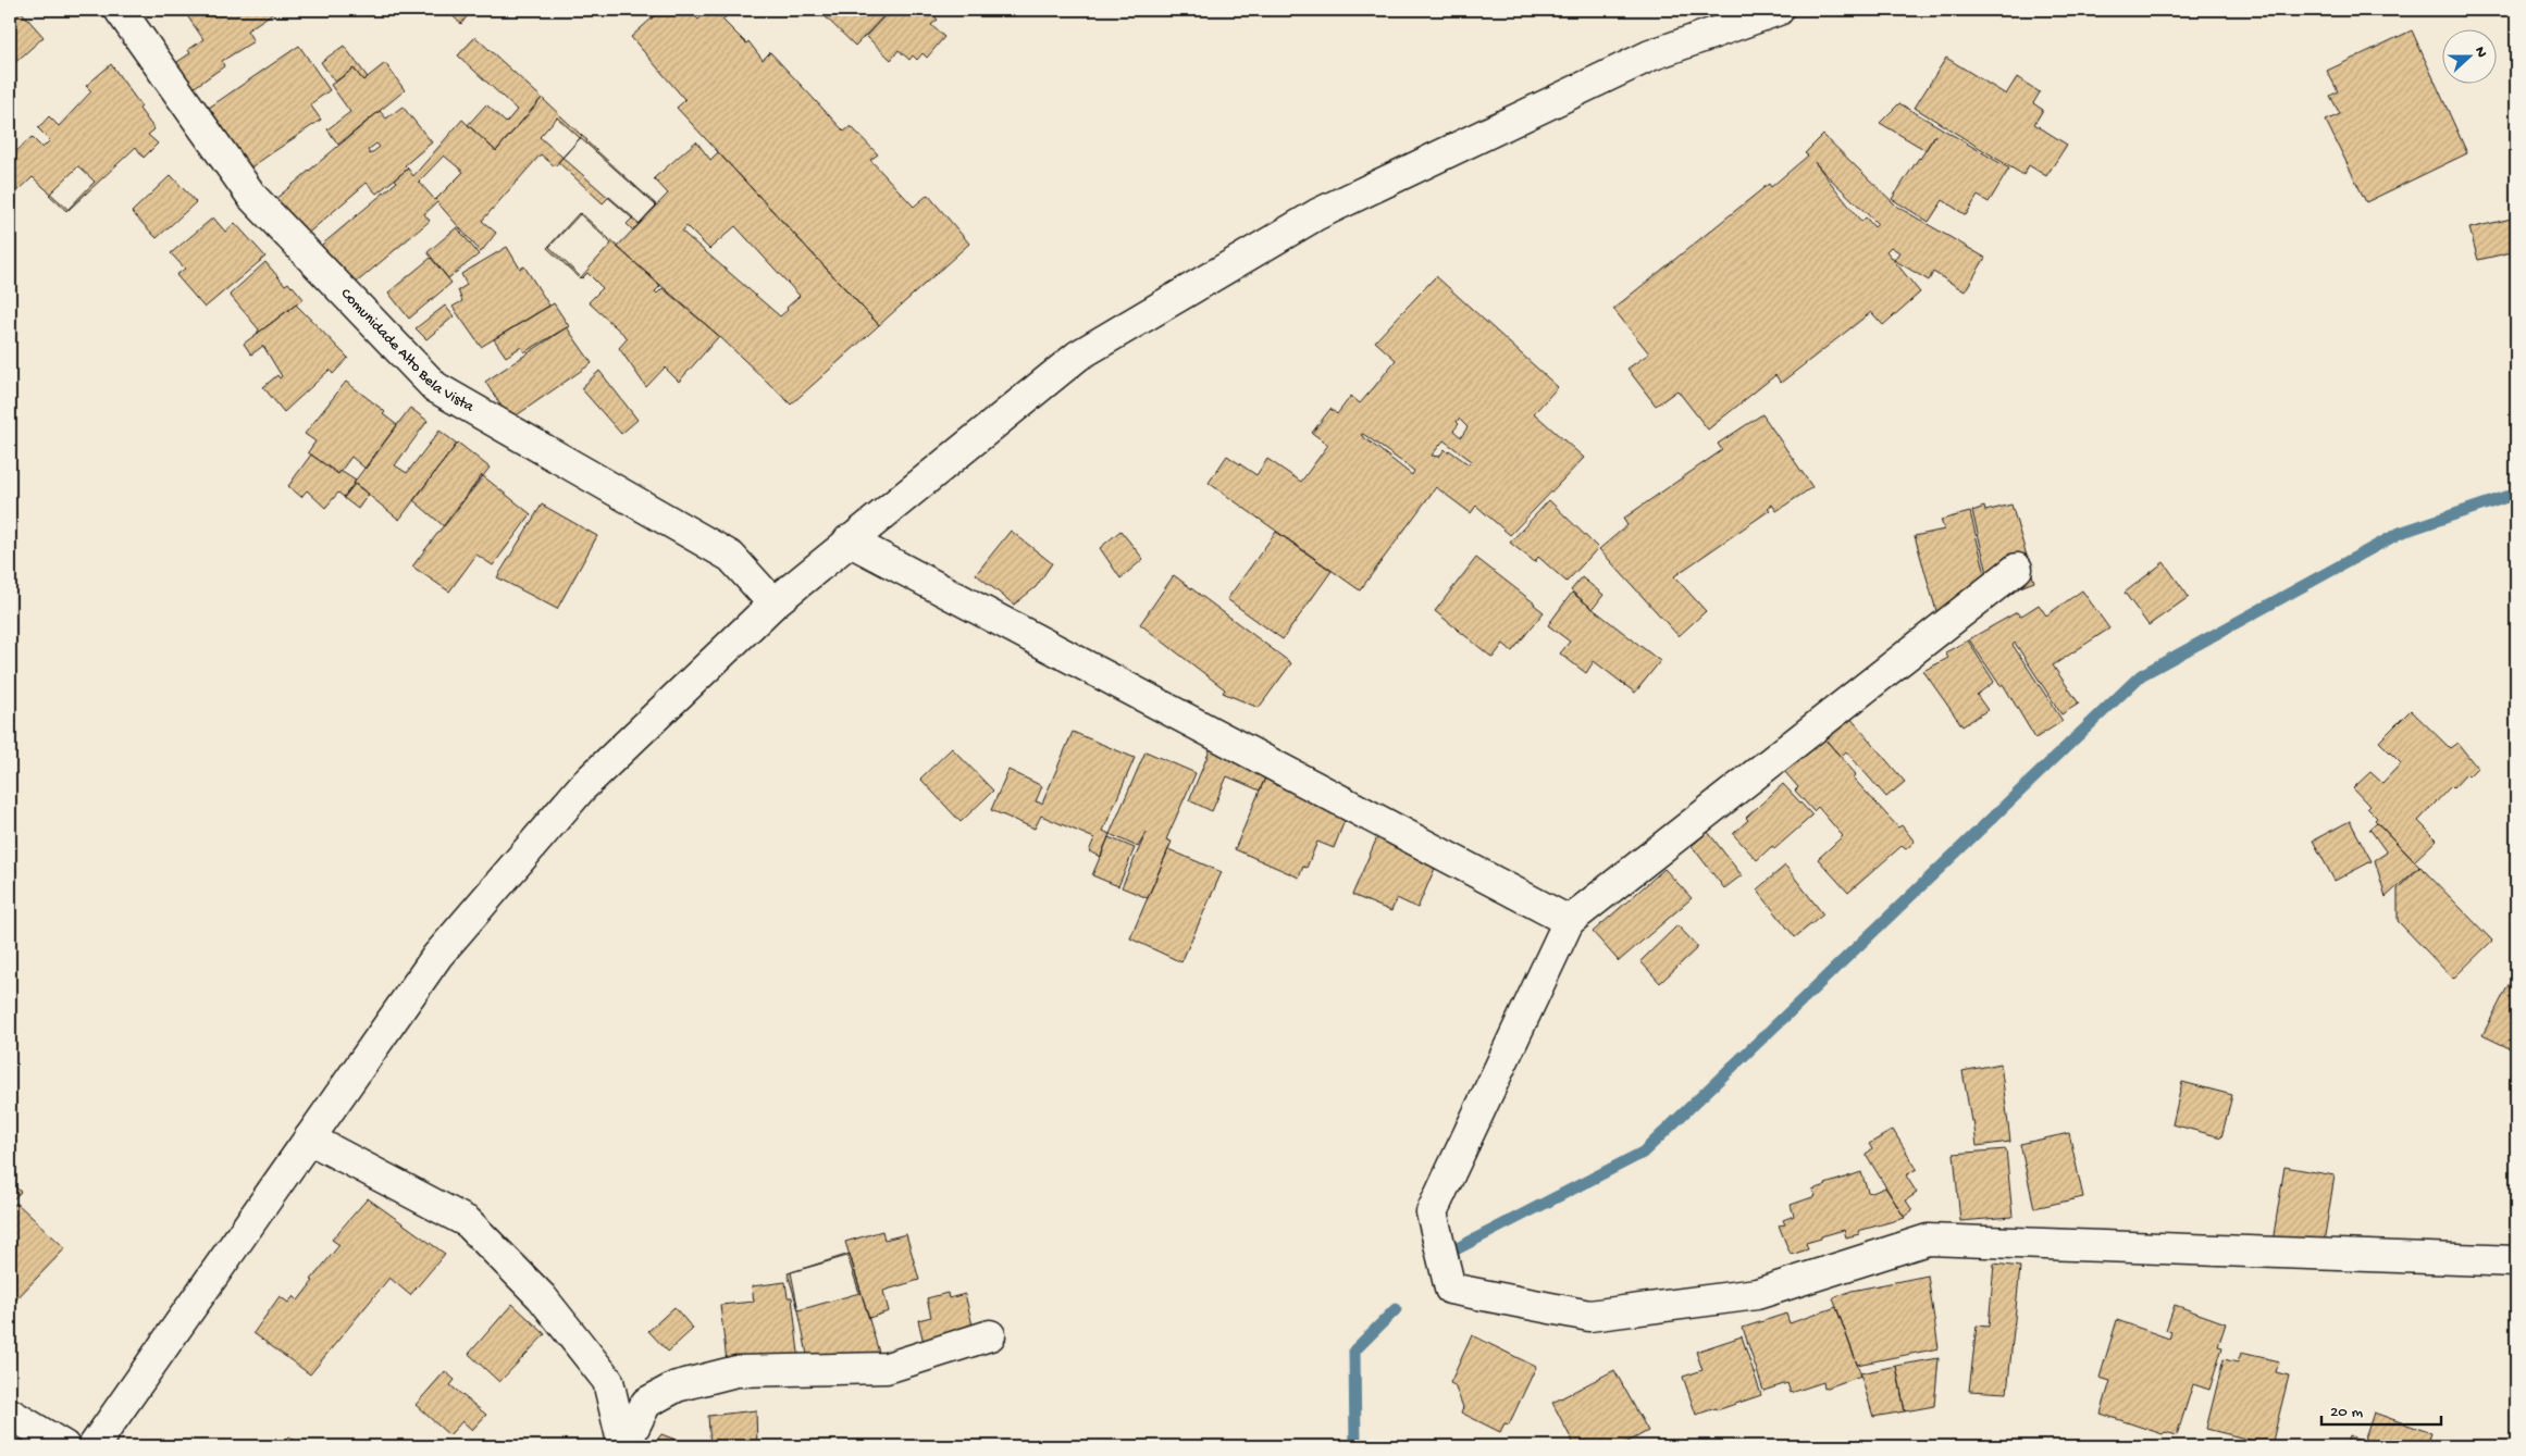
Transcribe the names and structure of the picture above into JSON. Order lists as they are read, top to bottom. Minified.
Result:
{"streets":{"street":["Comunidade Alto Bela Vista"]},"scale_bar":"20 m","north":"right"}
